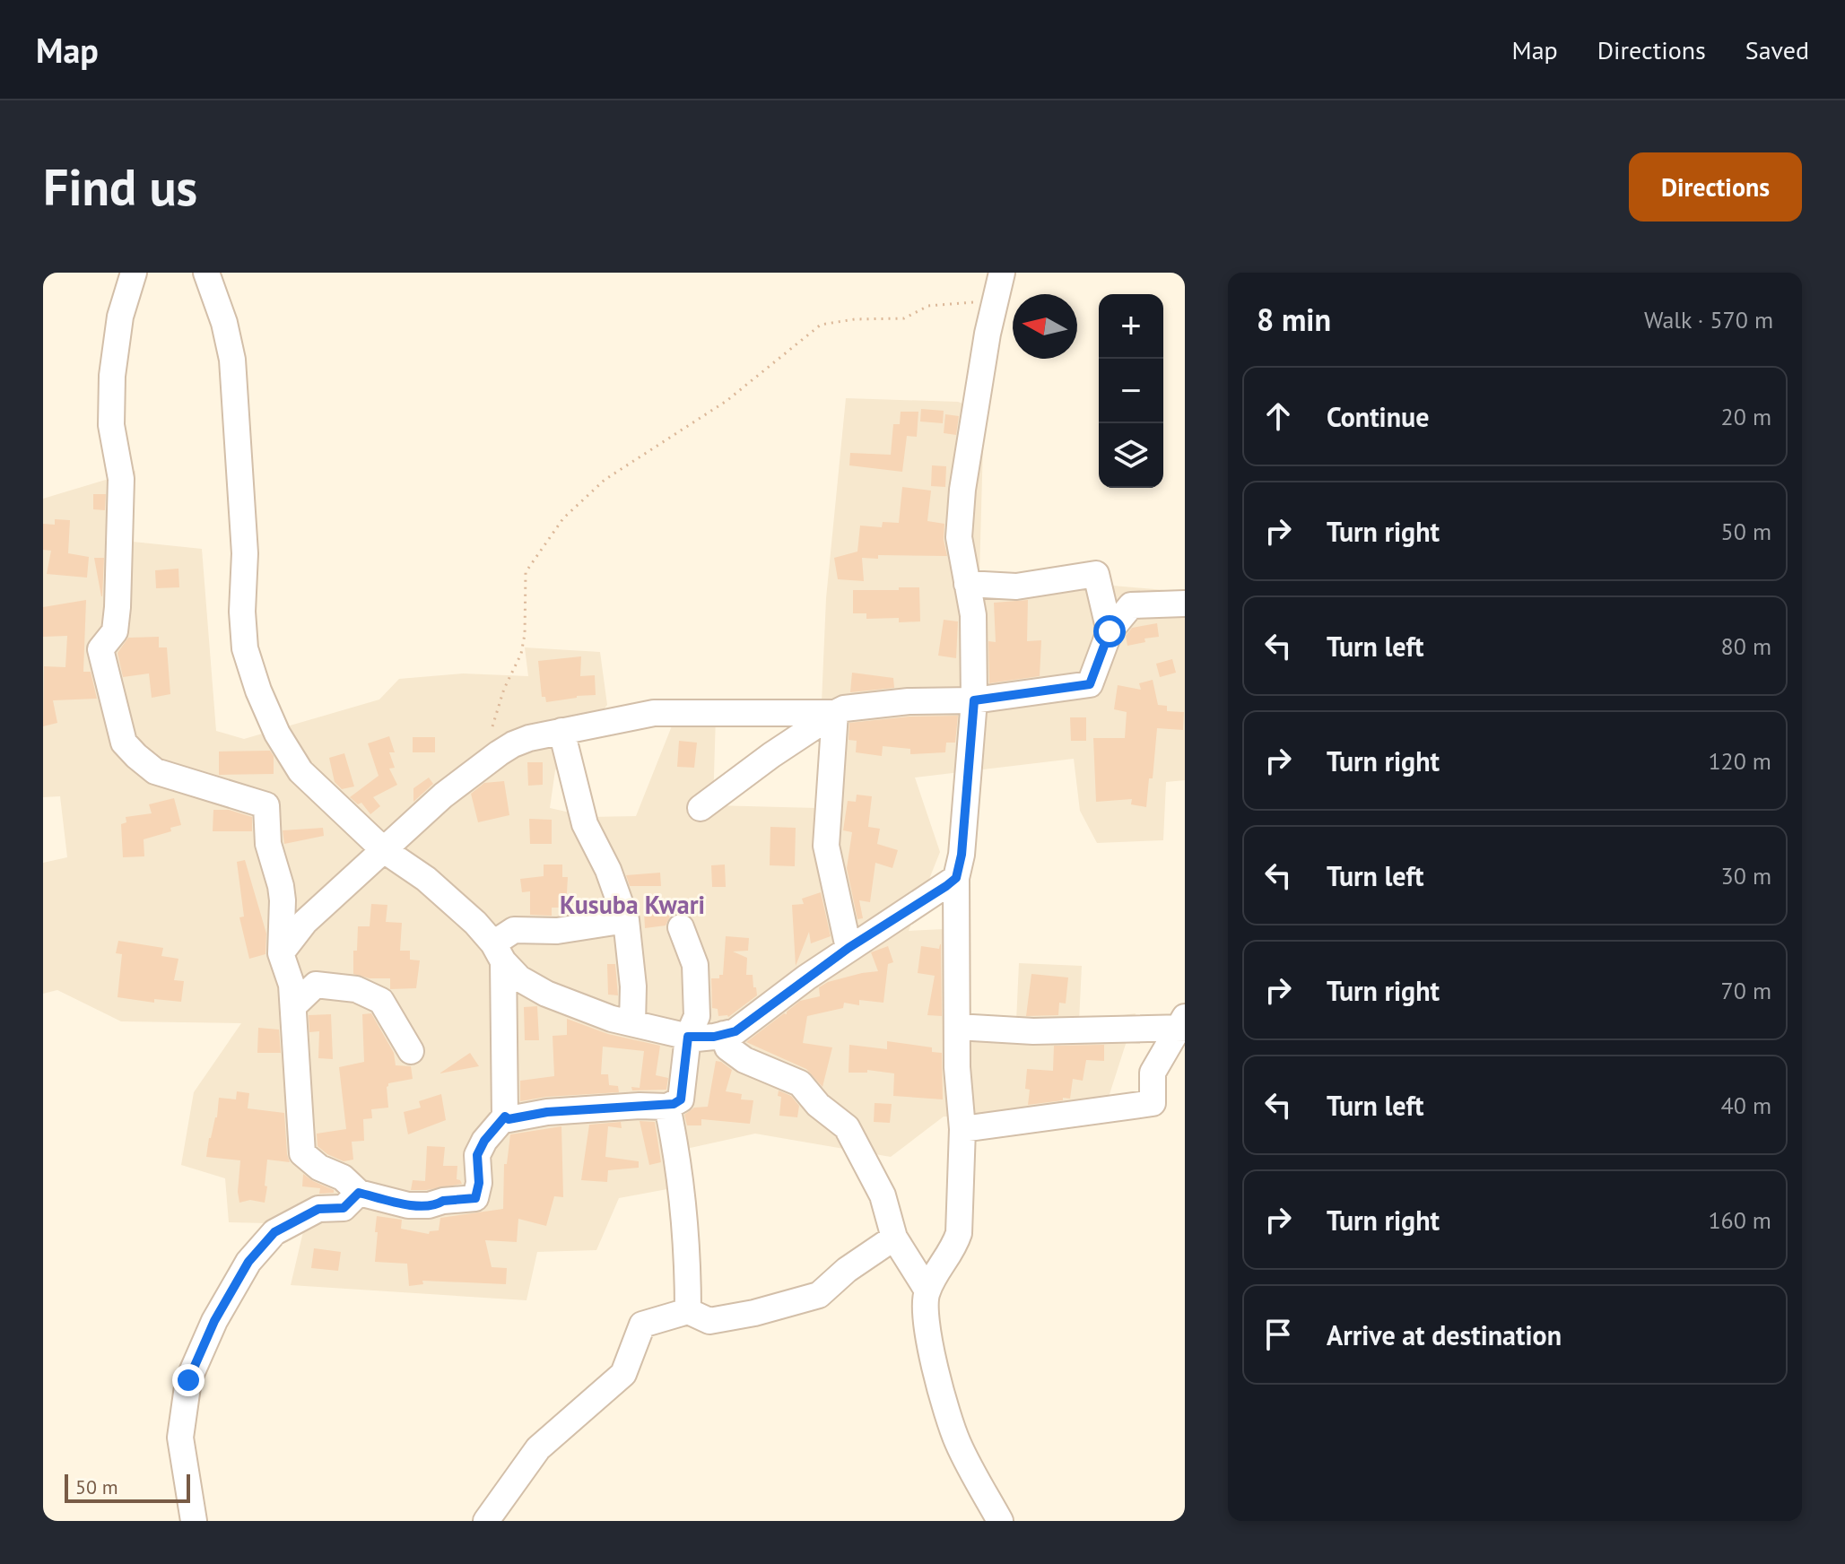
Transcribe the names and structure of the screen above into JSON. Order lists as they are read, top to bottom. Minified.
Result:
{"districts":["Kusuba Kwari"],"scale_bar":"50 m","north":"left","page":{"header":"Map","nav":["Map","Directions","Saved"],"buttons":"Directions","title":"Find us","heading":["8 min","Walk · 570 m"],"map_buttons":["+","−"],"list":[["Continue","20 m"],["Turn right","50 m"],["Turn left","80 m"],["Turn right","120 m"],["Turn left","30 m"],["Turn right","70 m"],["Turn left","40 m"],["Turn right","160 m"],"Arrive at destination"],"scale":"50 m"}}
